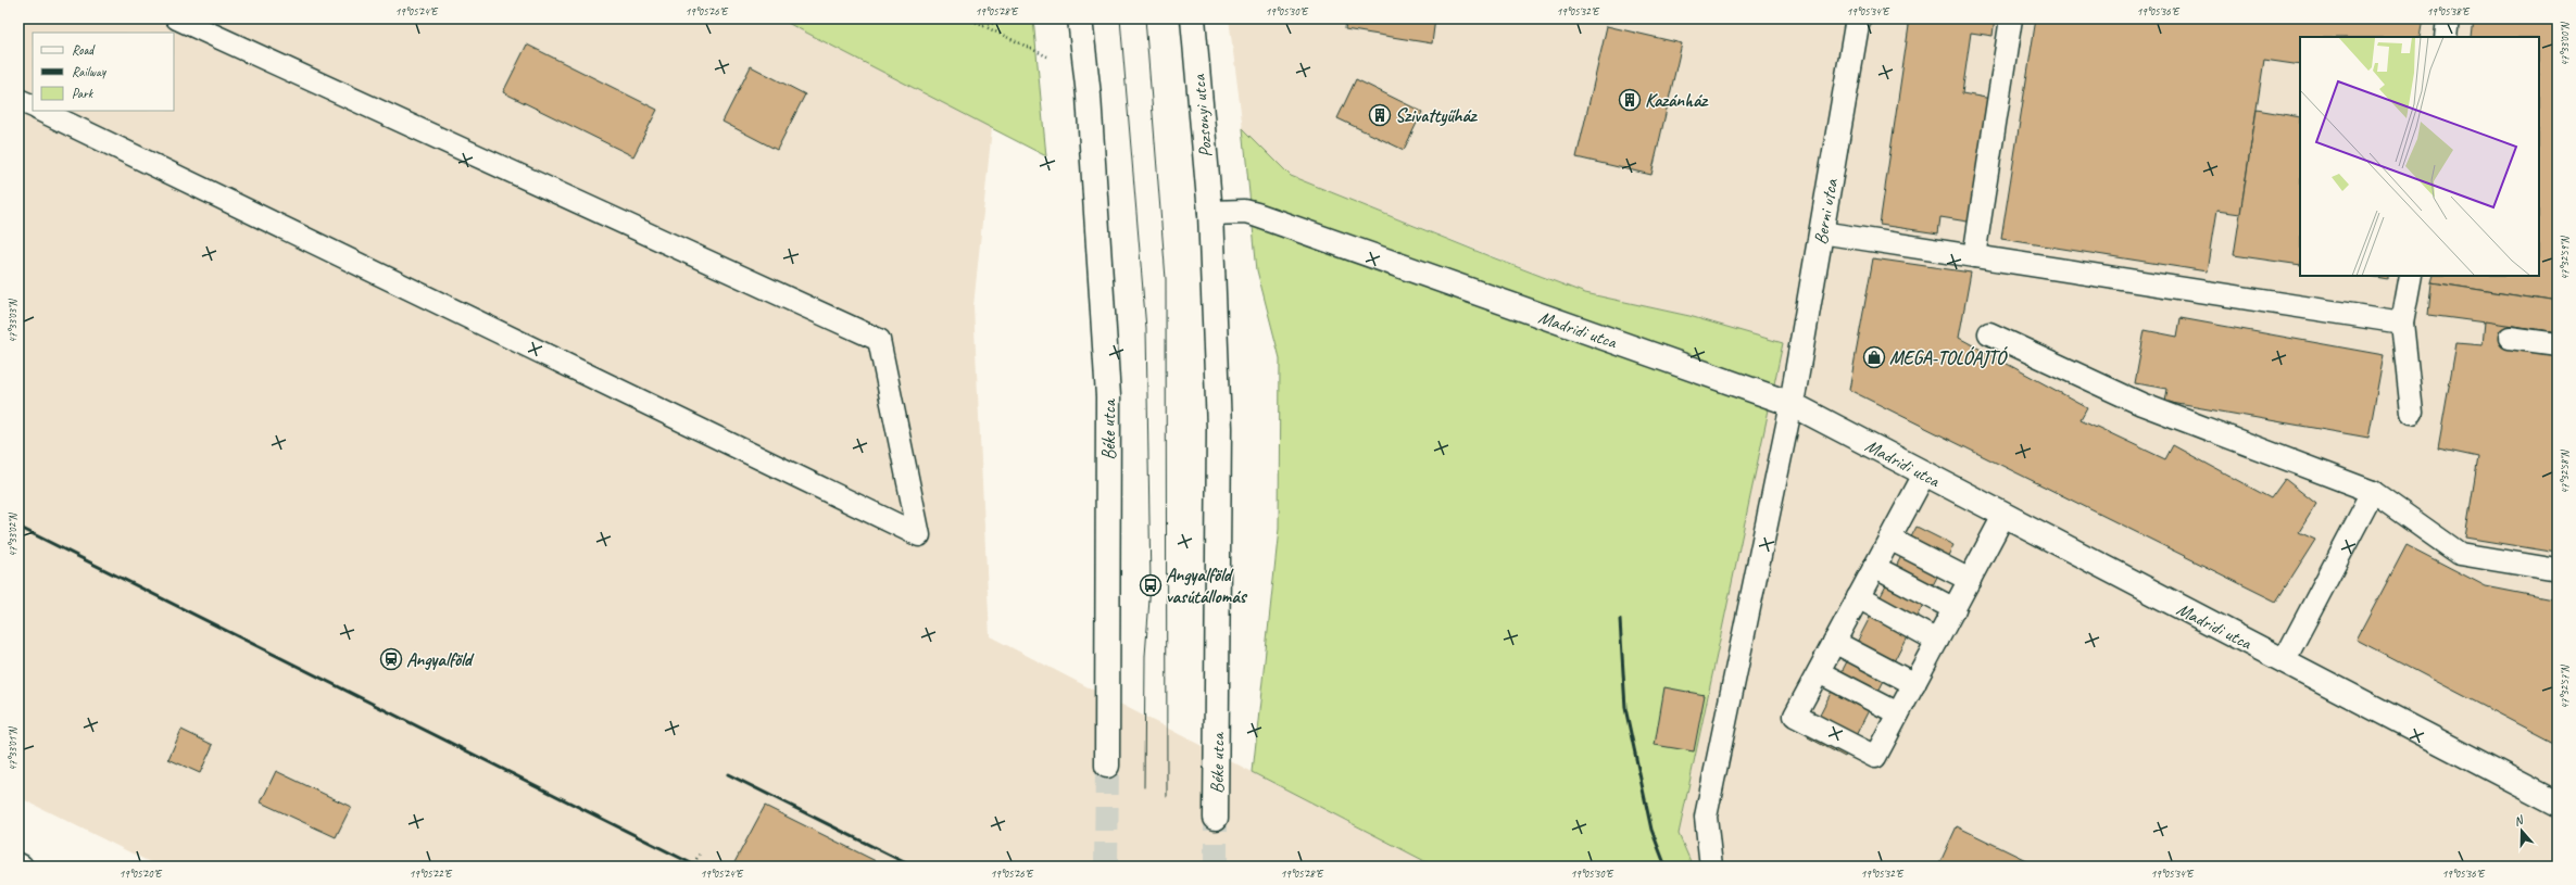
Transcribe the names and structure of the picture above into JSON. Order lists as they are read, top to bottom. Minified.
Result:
{"streets":{"street":["Pozsonyi utca","Berni utca","Madridi utca","Béke utca"]},"crossings":[["Pozsonyi utca","Madridi utca"],["Pozsonyi utca","Béke utca"],["Berni utca","Madridi utca"],["Madridi utca","Béke utca"]],"places":{"building":["Kazánház","Szivattyűház"],"shop":["MEGA-TOLÓAJTÓ"],"bus stop":["Angyalföld vasútállomás"],"station":["Angyalföld"]},"legend":["Road","Railway","Park"],"north":"top","coordinates":["19°05'24\"E","19°05'26\"E","19°05'28\"E","19°05'30\"E","19°05'32\"E","19°05'34\"E","19°05'36\"E","19°05'38\"E","47°33'00\"N","47°32'59\"N","47°33'03\"N","47°32'58\"N","47°33'02\"N","47°32'57\"N","47°33'01\"N","19°05'20\"E","19°05'22\"E"]}
